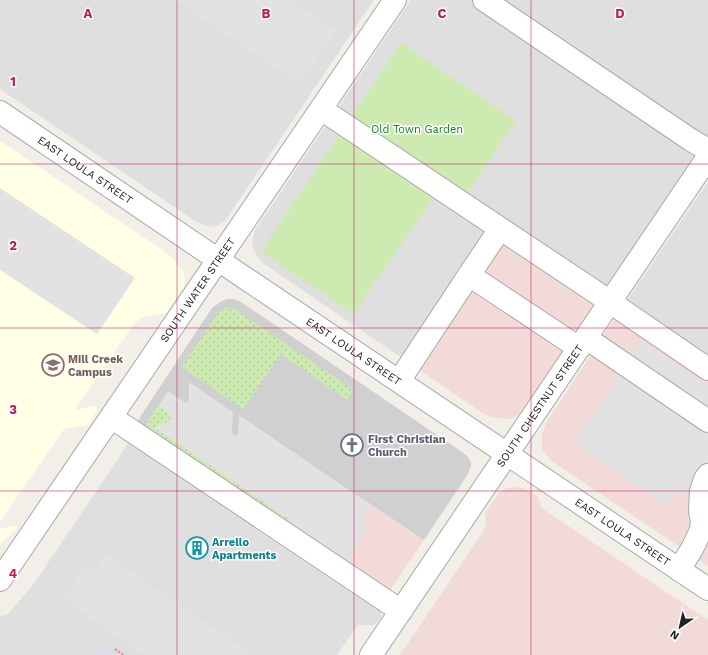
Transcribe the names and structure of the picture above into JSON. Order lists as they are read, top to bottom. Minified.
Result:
{"streets":{"street":["EAST LOULA STREET","SOUTH WATER STREET","SOUTH CHESTNUT STREET"]},"crossings":[["EAST LOULA STREET","SOUTH WATER STREET"],["EAST LOULA STREET","SOUTH CHESTNUT STREET"]],"parks":["Old Town Garden"],"places":{"school or university":["Mill Creek Campus"],"church":["First Christian Church"],"building":["Arrello Apartments"]},"north":"bottom left","grid":{"columns":["A","B","C","D"],"rows":["1","2","3","4"]}}
